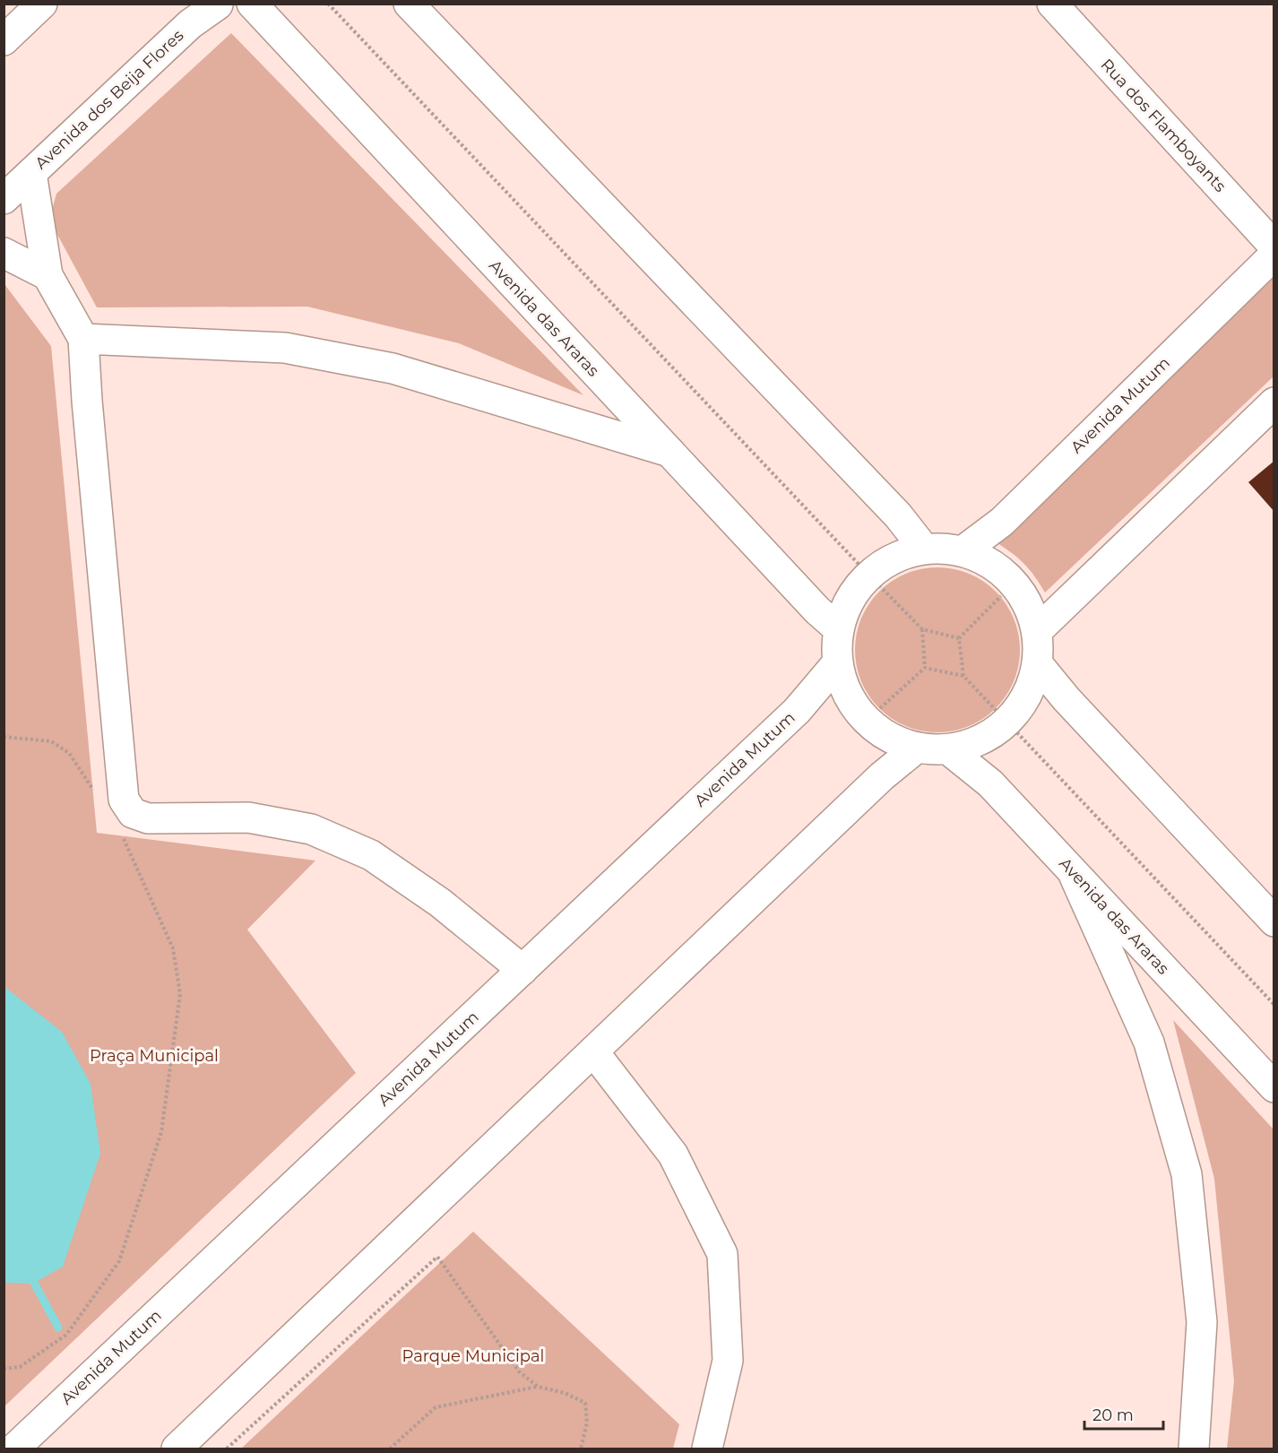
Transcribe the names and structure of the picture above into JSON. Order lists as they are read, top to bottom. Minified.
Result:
{"streets":{"street":["Avenida dos Beija Flores","Rua dos Flamboyants","Avenida das Araras","Avenida Mutum"]},"parks":["Praça Municipal","Parque Municipal"],"scale_bar":"20 m"}
